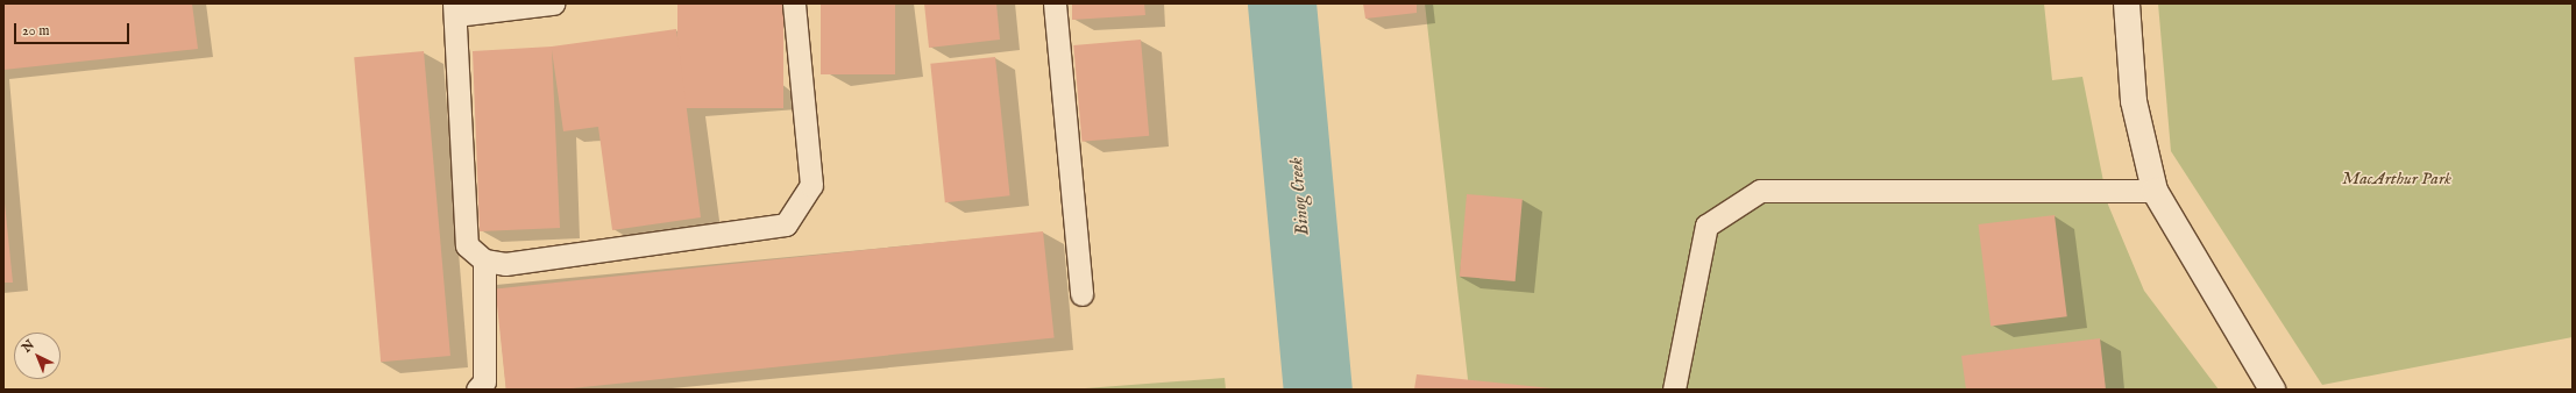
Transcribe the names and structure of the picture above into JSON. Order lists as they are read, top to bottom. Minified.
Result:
{"water":["Binog Creek"],"parks":["MacArthur Park"],"scale_bar":"20 m","north":"top left"}
